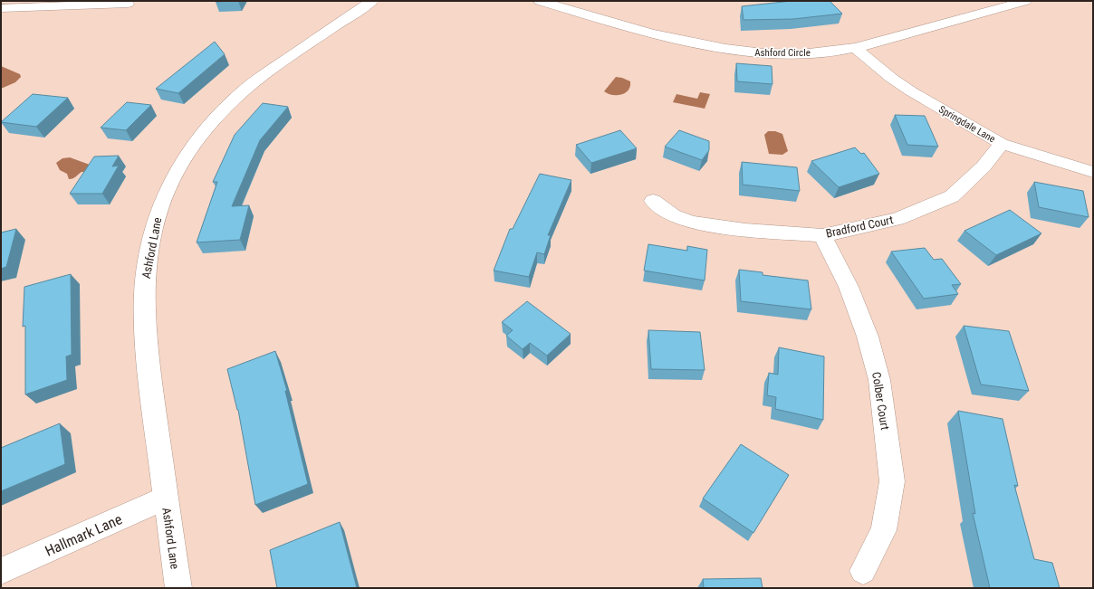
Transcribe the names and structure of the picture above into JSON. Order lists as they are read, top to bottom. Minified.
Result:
{"streets":{"street":["Ashford Circle","Springdale Lane","Bradford Court","Ashford Lane","Colber Court","Hallmark Lane"]},"crossings":[["Ashford Circle","Springdale Lane"],["Springdale Lane","Bradford Court"],["Bradford Court","Colber Court"],["Ashford Lane","Hallmark Lane"]]}
